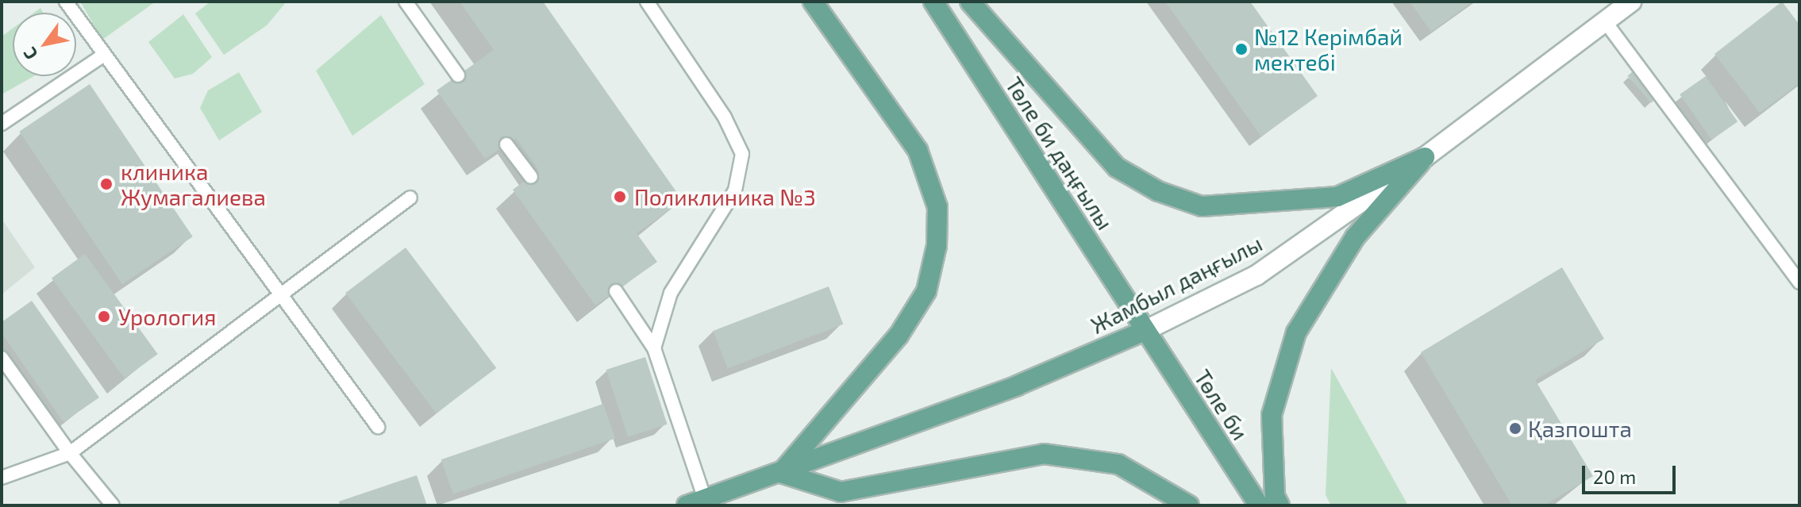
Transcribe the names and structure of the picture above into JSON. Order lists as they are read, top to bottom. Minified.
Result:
{"streets":{"main road":["Төле би даңғылы","Жамбыл даңғылы","Төле би"]},"crossings":[["Төле би даңғылы","Жамбыл даңғылы"],["Төле би даңғылы","Төле би"],["Жамбыл даңғылы","Төле би"]],"places":["№12 Керімбай мектебі","клиника Жумагалиева","Поликлиника №3","Урология","Қазпошта"],"scale_bar":"20 m","north":"bottom left"}
